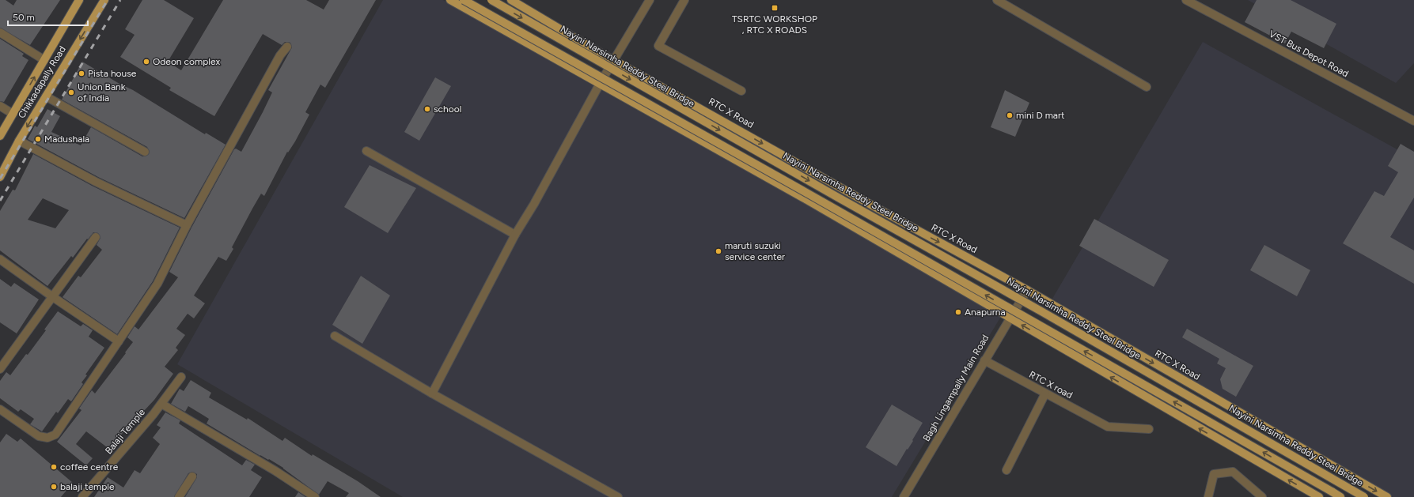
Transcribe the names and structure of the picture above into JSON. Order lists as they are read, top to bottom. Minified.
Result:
{"streets":{"main road":["Nayini Narsimha Reddy Steel Bridge","Chikkadapally Road","RTC X Road"],"street":["VST Bus Depot Road","RTC X road","Bagh Lingampally Main Road","Balaji Temple"]},"crossings":[["RTC X Road","Bagh Lingampally Main Road"],["RTC X road","Bagh Lingampally Main Road"]],"places":{"transit":["TSRTC WORKSHOP , RTC X ROADS"],"other":["Odeon complex","Pista house","Union Bank of India","school","mini D mart","Madushala","maruti suzuki service center","Anapurna","coffee centre","balaji temple"]},"scale_bar":"50 m"}
